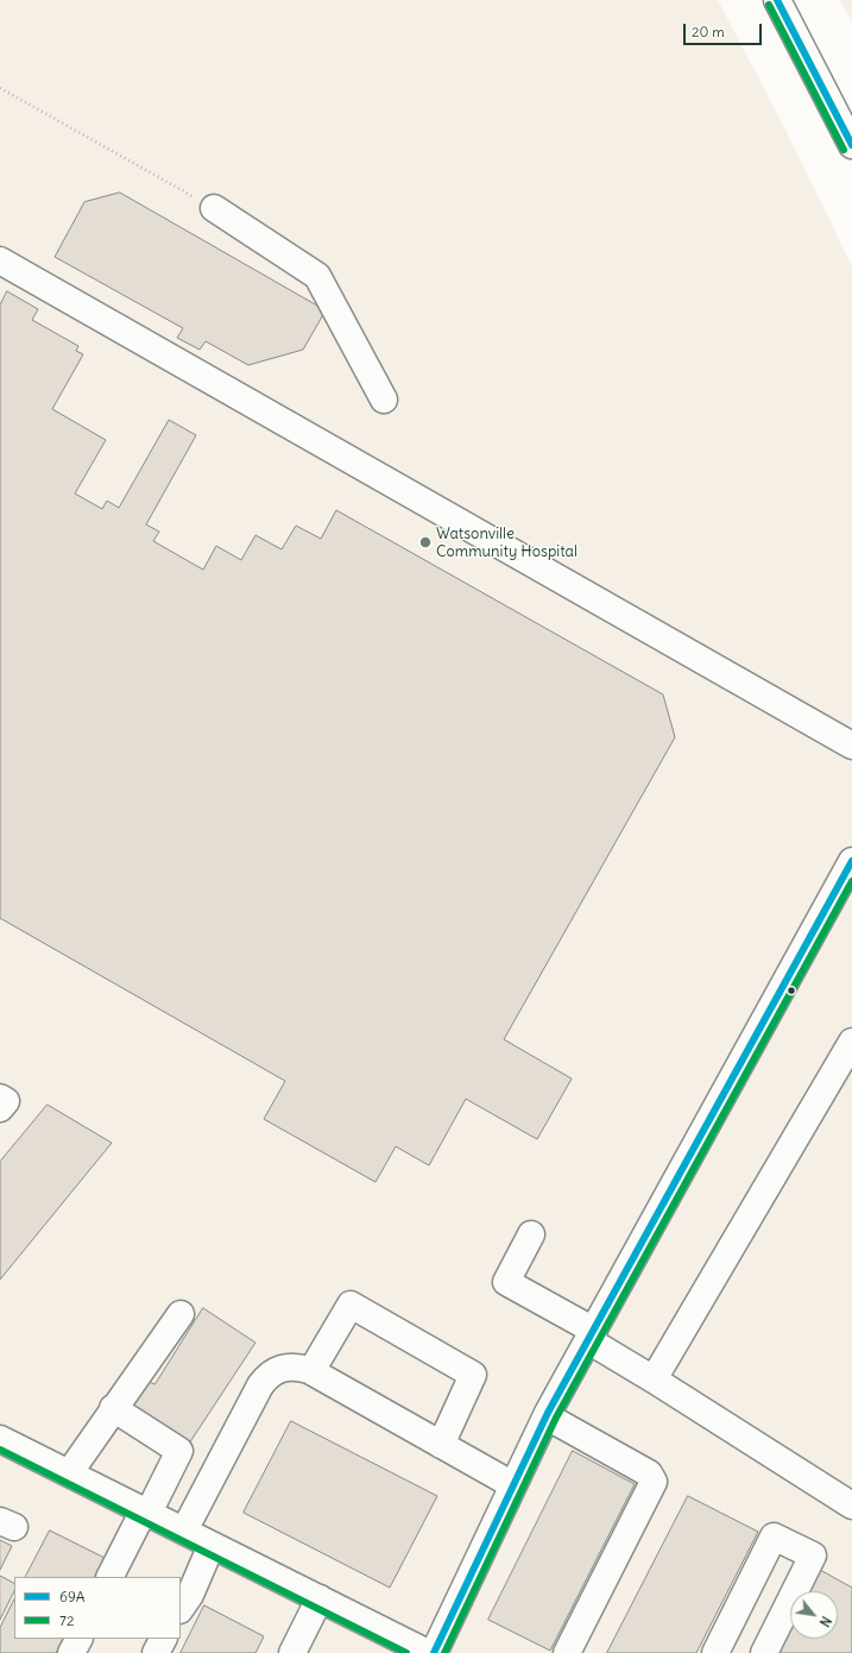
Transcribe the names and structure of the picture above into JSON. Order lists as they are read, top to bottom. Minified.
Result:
{"places":["Watsonville Community Hospital"],"lines":["transit line 69A","transit line 72"],"legend":["69A","72"],"scale_bar":"20 m","north":"bottom right"}
